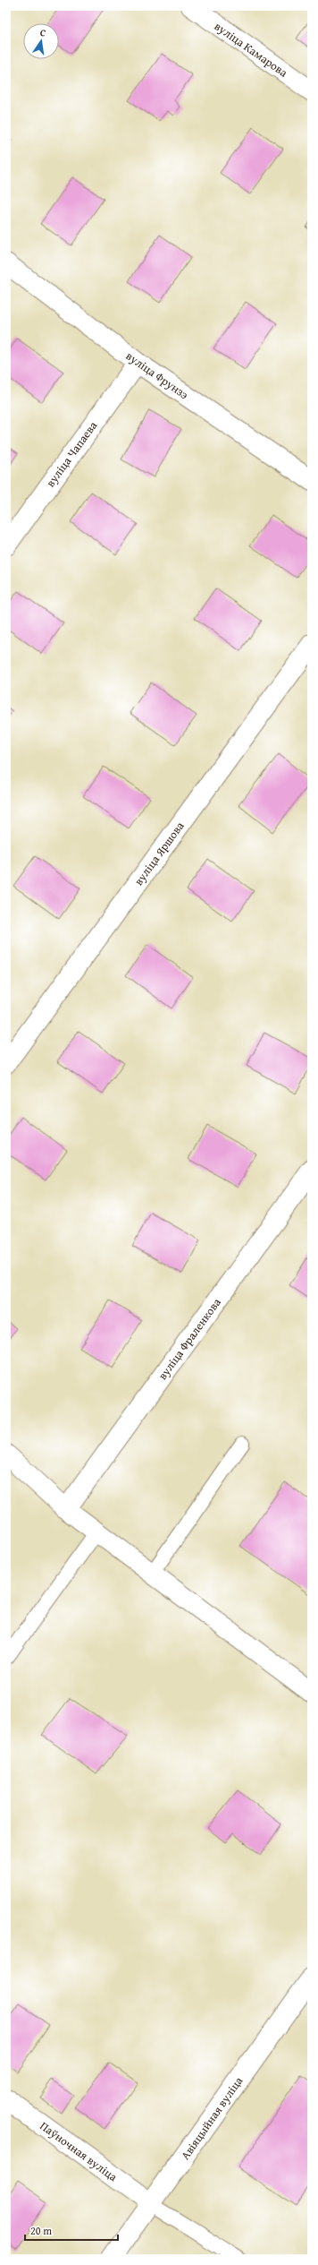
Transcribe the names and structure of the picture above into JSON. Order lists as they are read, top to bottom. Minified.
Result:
{"streets":{"street":["вуліца Камарова","вуліца Фрунзэ","вуліца Чапаева","вуліца Яршова","вуліца Фраленкова","Авіяцыйная вуліца","Паўночная вуліца"]},"crossings":[["вуліца Фрунзэ","вуліца Чапаева"],["Авіяцыйная вуліца","Паўночная вуліца"]],"scale_bar":"20 m","north":"top"}
